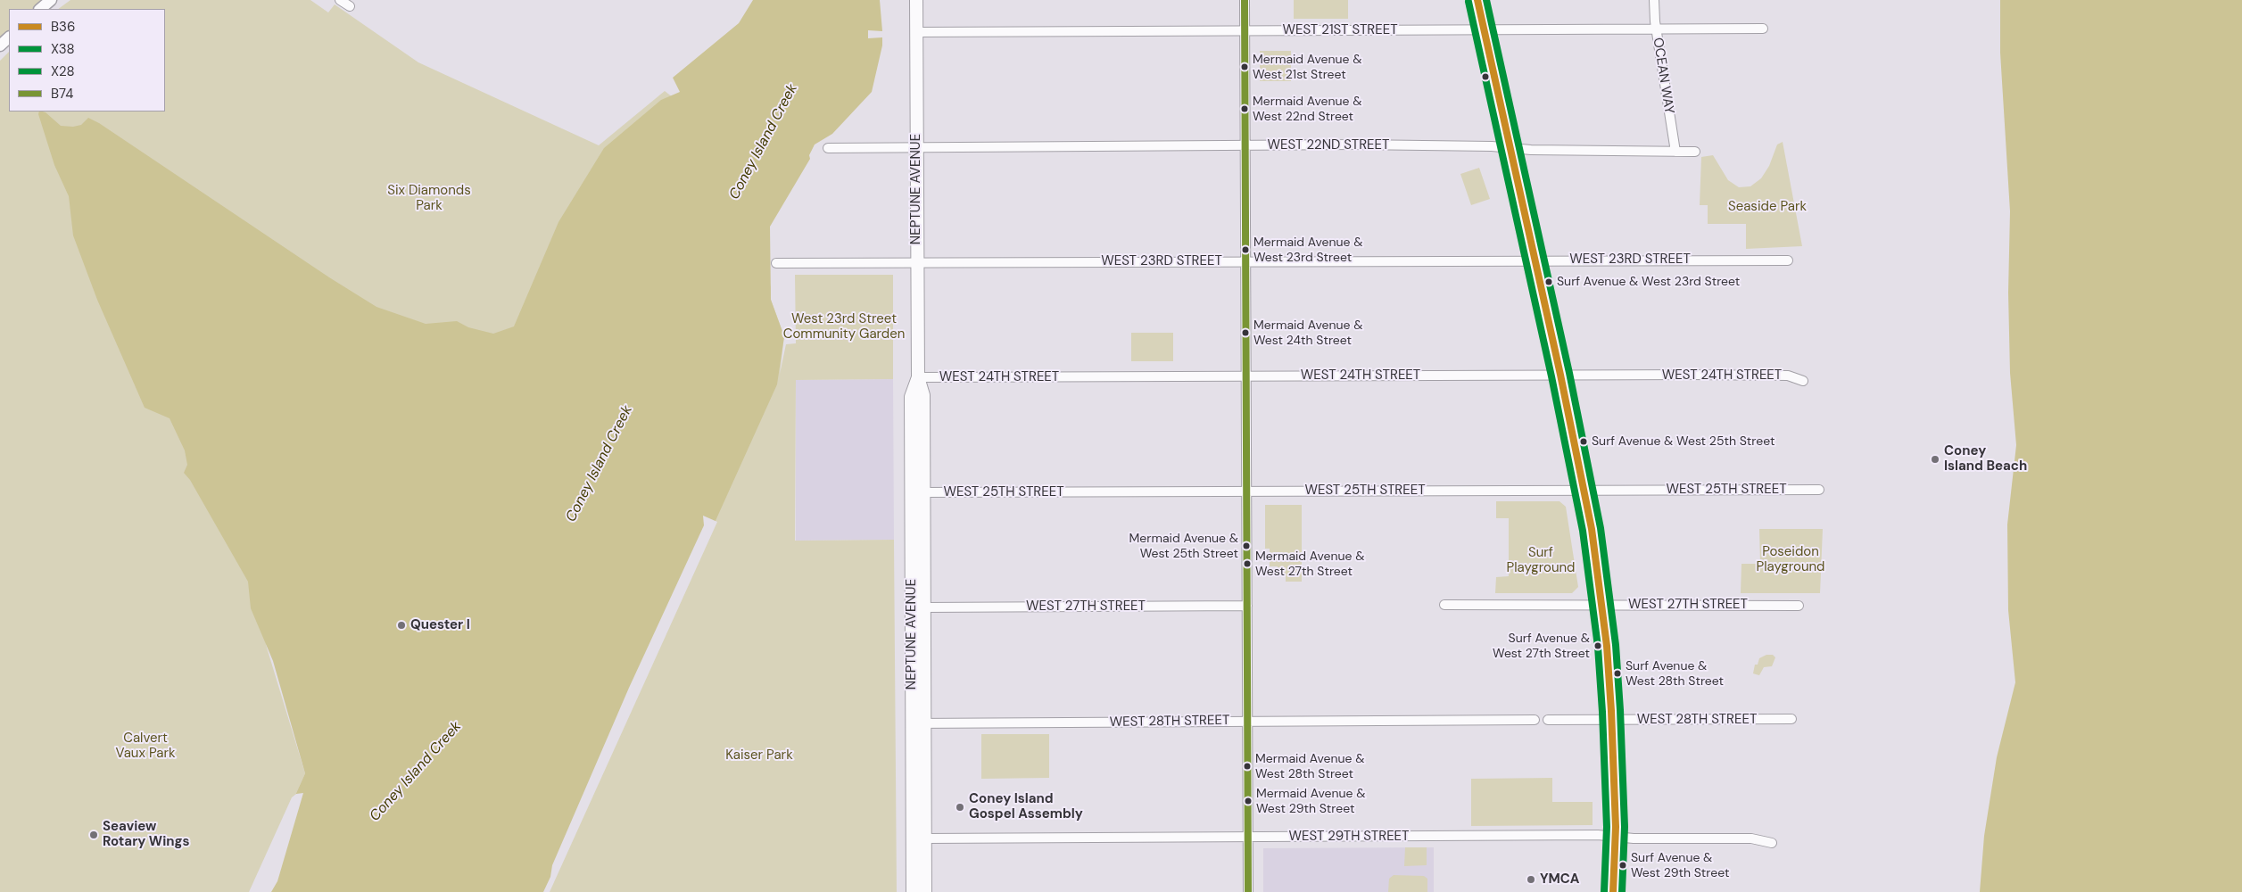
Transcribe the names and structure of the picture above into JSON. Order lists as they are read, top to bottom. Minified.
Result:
{"streets":{"main road":["NEPTUNE AVENUE"],"street":["WEST 21ST STREET","OCEAN WAY","WEST 22ND STREET","WEST 23RD STREET","WEST 24TH STREET","WEST 25TH STREET","WEST 27TH STREET","WEST 28TH STREET","WEST 29TH STREET"]},"crossings":[["WEST 21ST STREET","OCEAN WAY"],["WEST 21ST STREET","NEPTUNE AVENUE"],["OCEAN WAY","WEST 22ND STREET"],["WEST 22ND STREET","NEPTUNE AVENUE"],["NEPTUNE AVENUE","WEST 23RD STREET"],["NEPTUNE AVENUE","WEST 24TH STREET"],["NEPTUNE AVENUE","WEST 25TH STREET"],["NEPTUNE AVENUE","WEST 27TH STREET"],["NEPTUNE AVENUE","WEST 28TH STREET"],["NEPTUNE AVENUE","WEST 29TH STREET"]],"water":["Coney Island Creek"],"parks":["Six Diamonds Park","Seaside Park","West 23rd Street Community Garden","Poseidon Playground","Surf Playground","Calvert Vaux Park","Kaiser Park"],"places":["Mermaid Avenue & West 21st Street","Mermaid Avenue & West 22nd Street","Mermaid Avenue & West 23rd Street","Surf Avenue & West 23rd Street","Mermaid Avenue & West 24th Street","Surf Avenue & West 25th Street","Coney Island Beach","Mermaid Avenue & West 25th Street","Mermaid Avenue & West 27th Street","Quester I","Surf Avenue & West 27th Street","Surf Avenue & West 28th Street","Mermaid Avenue & West 28th Street","Mermaid Avenue & West 29th Street","Coney Island Gospel Assembly","Seaview Rotary Wings","Surf Avenue & West 29th Street","YMCA"],"lines":["transit line B36","transit line X28","transit line B74","transit line X38"],"legend":["B36","X38","X28","B74"]}
